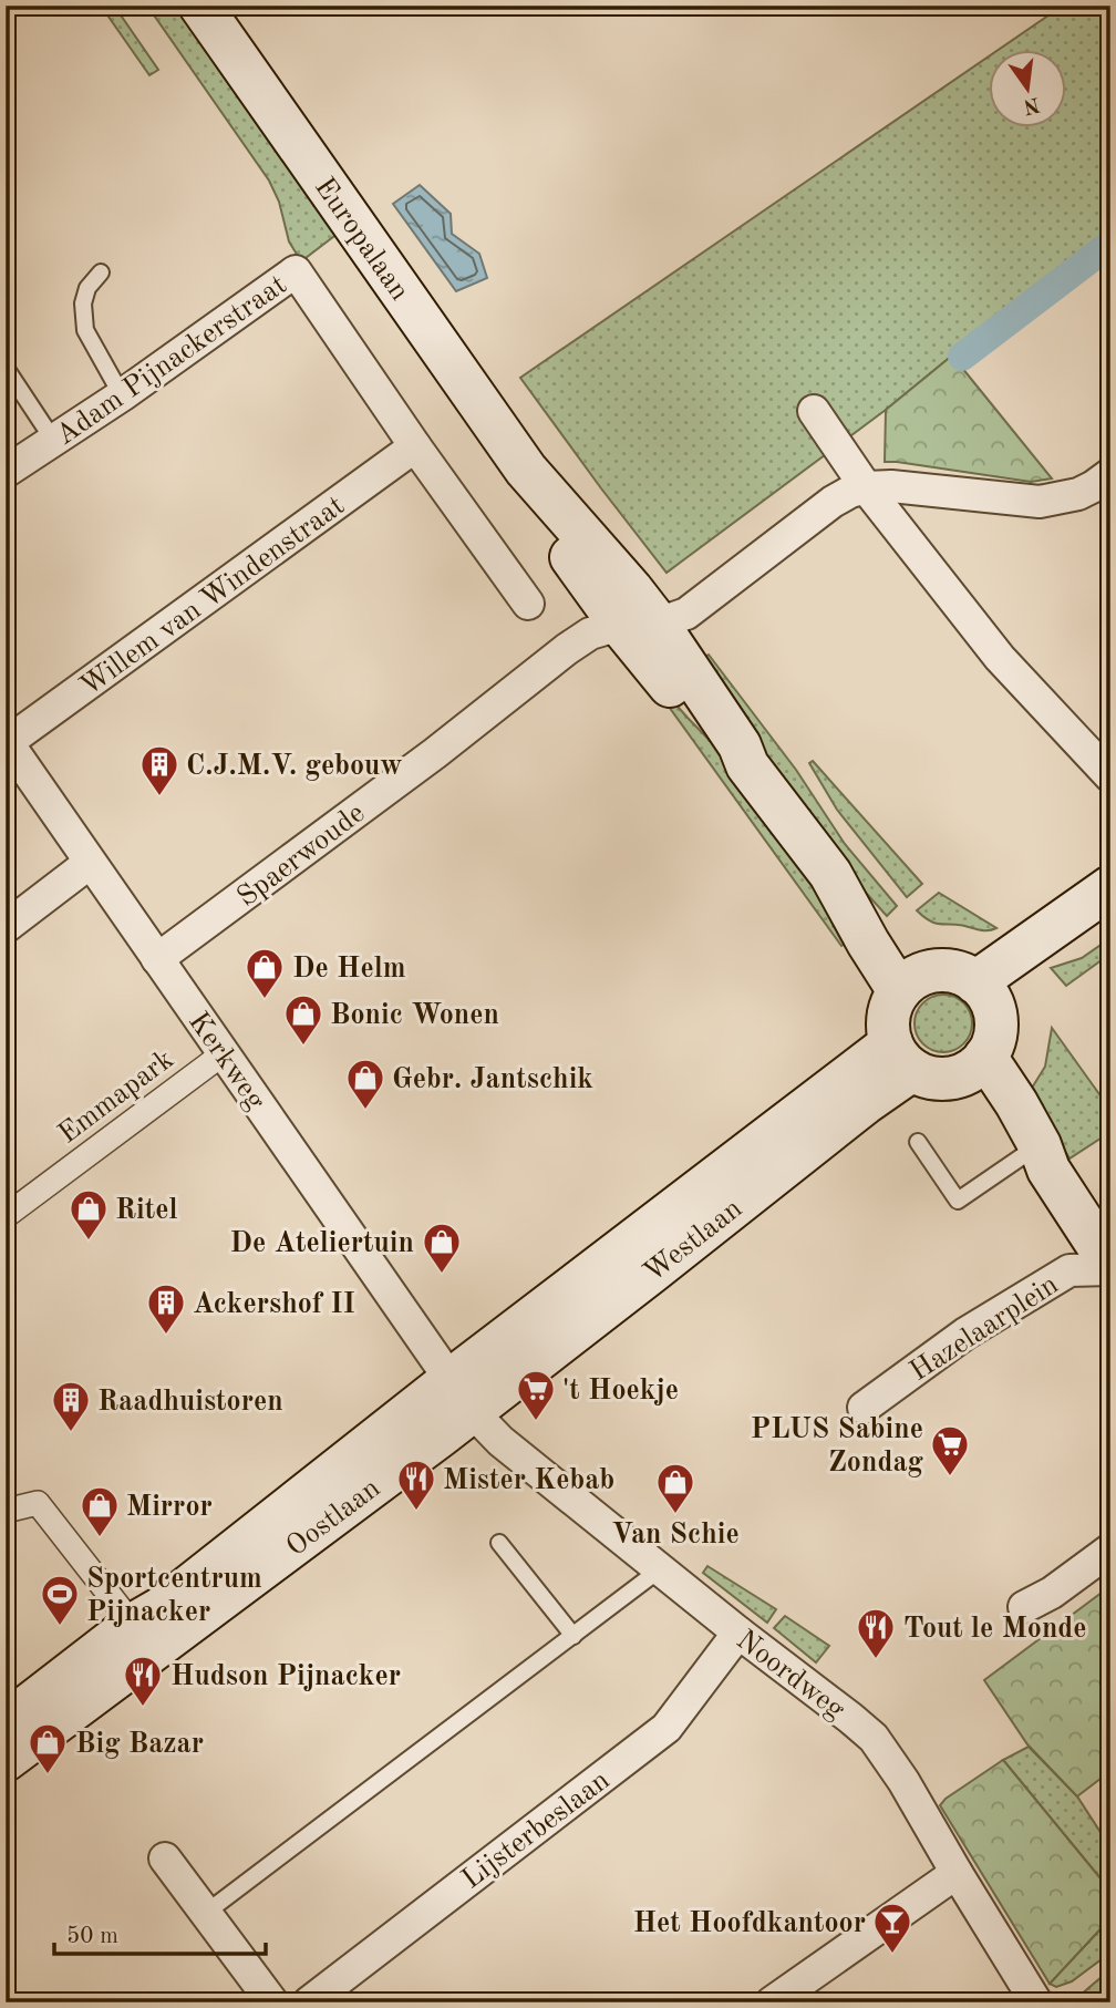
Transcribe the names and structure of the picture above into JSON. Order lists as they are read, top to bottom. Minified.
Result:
{"streets":{"main road":["Europalaan","Westlaan","Oostlaan"],"street":["Adam Pijnackerstraat","Willem van Windenstraat","Spaerwoude","Kerkweg","Emmapark","Hazelaarplein","Noordweg","Lijsterbeslaan"]},"crossings":[["Europalaan","Spaerwoude"],["Europalaan","Westlaan"],["Adam Pijnackerstraat","Willem van Windenstraat"],["Willem van Windenstraat","Kerkweg"],["Spaerwoude","Kerkweg"],["Kerkweg","Emmapark"],["Kerkweg","Westlaan"],["Kerkweg","Oostlaan"],["Kerkweg","Noordweg"],["Westlaan","Oostlaan"],["Westlaan","Noordweg"],["Oostlaan","Noordweg"],["Noordweg","Lijsterbeslaan"]],"places":{"building":["C.J.M.V. gebouw","Ackershof II","Raadhuistoren"],"shop":["De Helm","Bonic Wonen","Gebr. Jantschik","Ritel","De Ateliertuin","Van Schie","Mirror","Big Bazar"],"supermarket":["'t Hoekje","PLUS Sabine Zondag"],"restaurant":["Mister Kebab","Tout le Monde","Hudson Pijnacker"],"sports":["Sportcentrum Pijnacker"],"bar":["Het Hoofdkantoor"]},"scale_bar":"50 m","north":"bottom"}
